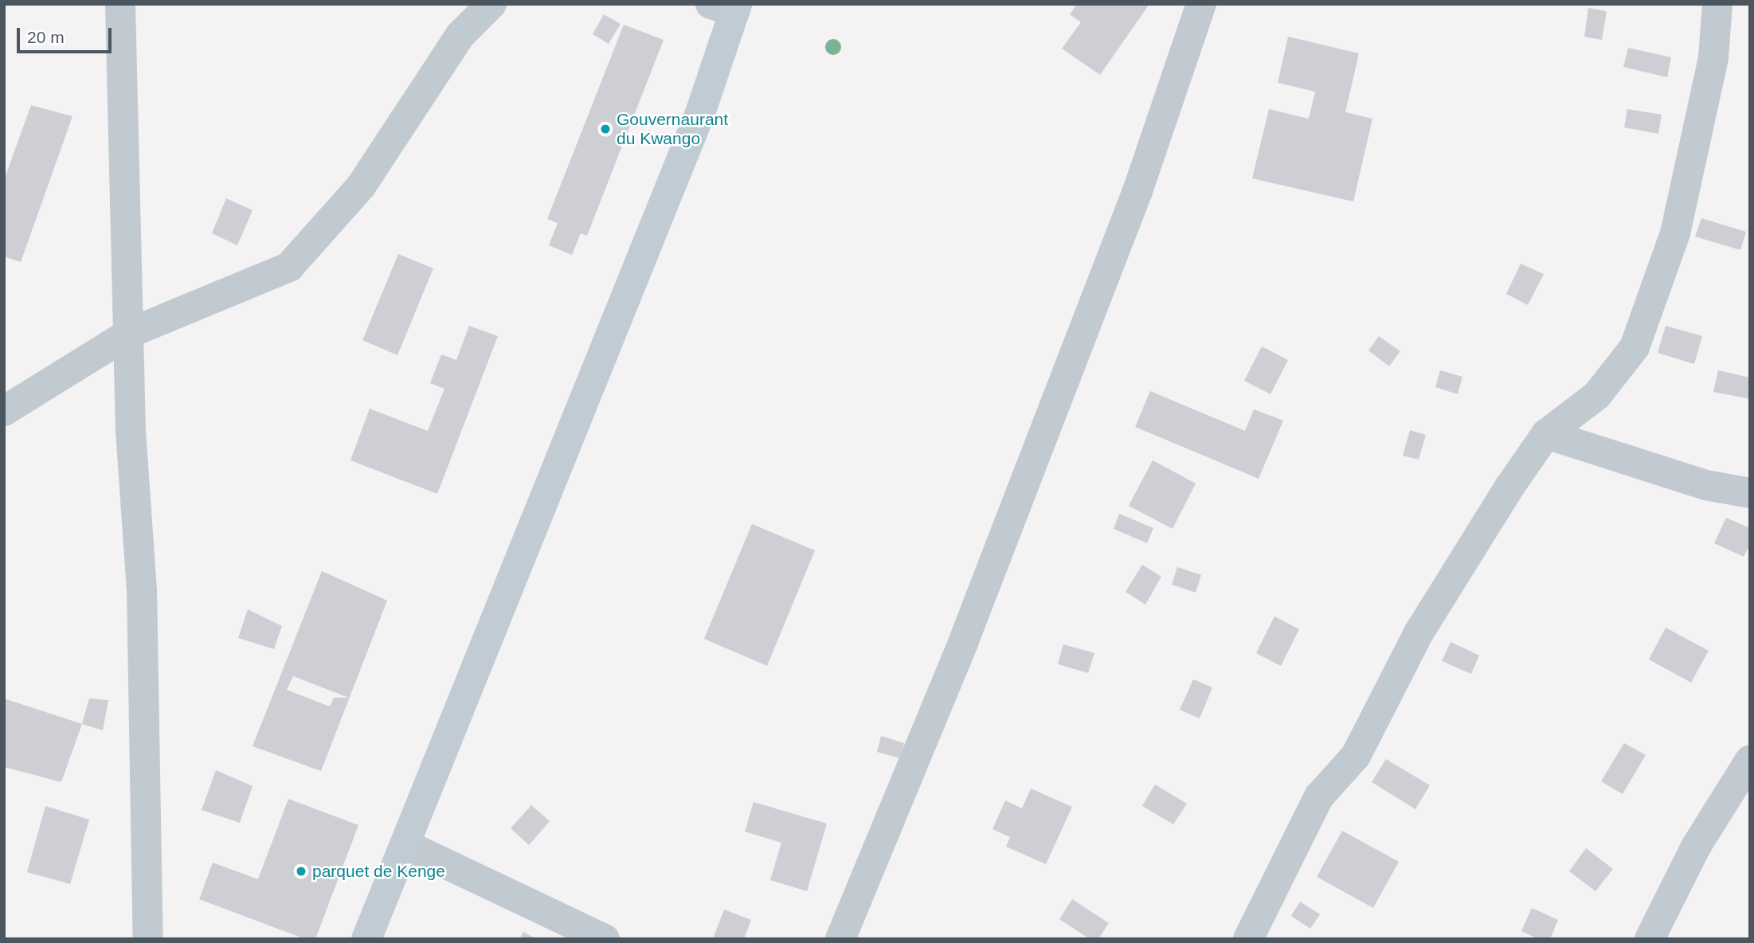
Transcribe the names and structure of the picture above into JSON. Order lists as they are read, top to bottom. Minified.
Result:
{"places":["Gouvernaurant du Kwango","parquet de Kenge"],"scale_bar":"20 m"}
